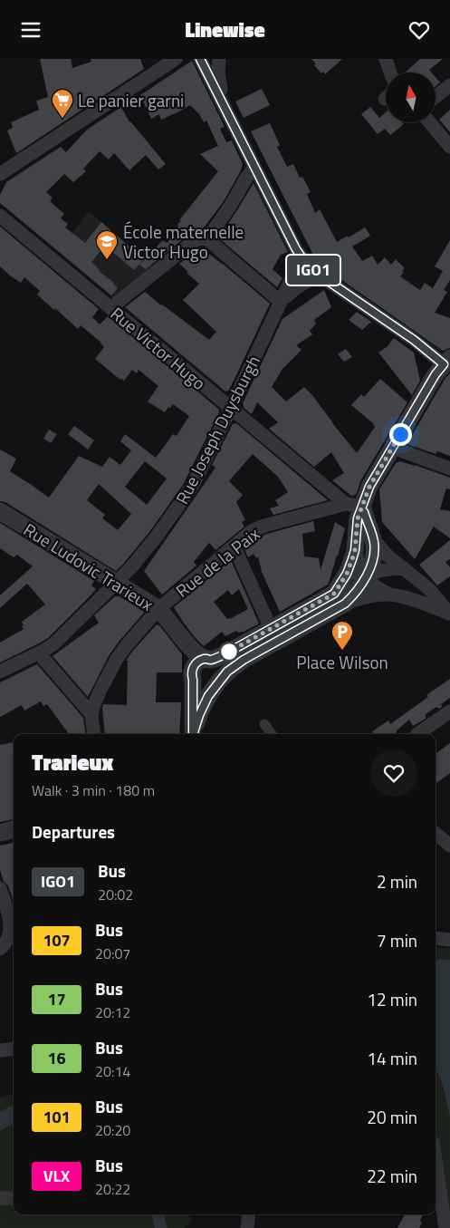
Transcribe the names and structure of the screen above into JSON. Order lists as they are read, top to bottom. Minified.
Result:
{"streets":{"street":["Rue Victor Hugo","Rue Joseph Duysburgh","Rue de la Paix","Rue Ludovic Trarieux"]},"crossings":[["Rue Victor Hugo","Rue Joseph Duysburgh"],["Rue Victor Hugo","Rue de la Paix"],["Rue Joseph Duysburgh","Rue Ludovic Trarieux"],["Rue de la Paix","Rue Ludovic Trarieux"]],"places":{"supermarket":["Le panier garni"],"school or university":["École maternelle Victor Hugo"],"parking":["Place Wilson"]},"lines":["bus line IGO1"],"north":"top","page":{"header":"Linewise","on_map":"IGO1","heading":[["Trarieux","Walk · 3 min · 180 m"],"Departures"],"list":[{"mark":"IGO1","name":"Bus","note":"20:02","value":"2 min"},{"mark":"107","name":"Bus","note":"20:07","value":"7 min"},{"mark":"17","name":"Bus","note":"20:12","value":"12 min"},{"mark":"16","name":"Bus","note":"20:14","value":"14 min"},{"mark":"101","name":"Bus","note":"20:20","value":"20 min"},{"mark":"VLX","name":"Bus","note":"20:22","value":"22 min"}]}}
